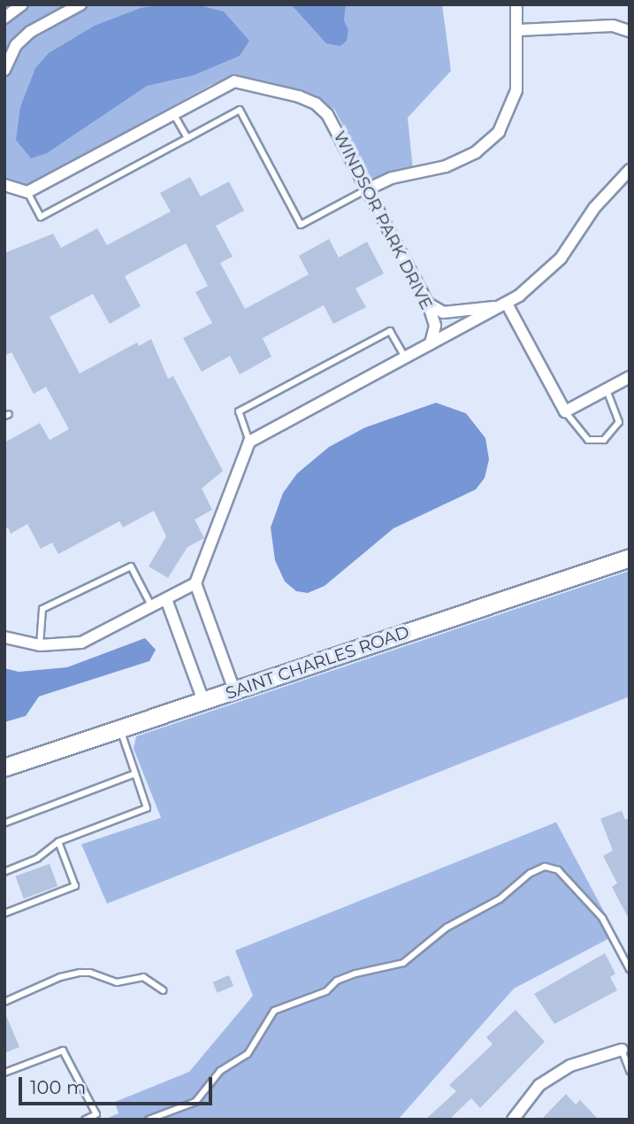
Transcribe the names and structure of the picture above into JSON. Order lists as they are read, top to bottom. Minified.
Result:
{"streets":{"street":["WINDSOR PARK DRIVE","SAINT CHARLES ROAD"]},"scale_bar":"100 m"}
